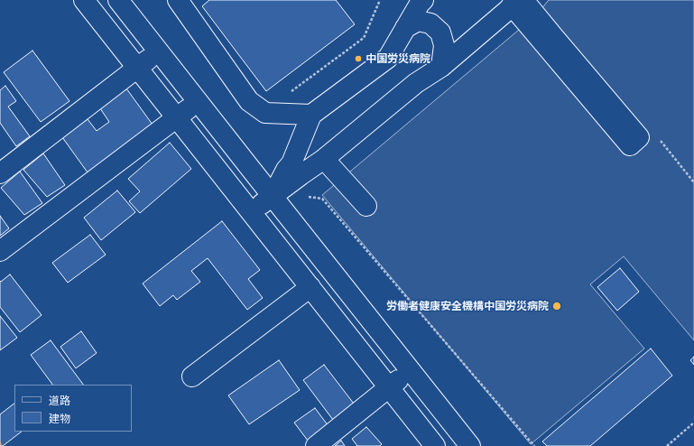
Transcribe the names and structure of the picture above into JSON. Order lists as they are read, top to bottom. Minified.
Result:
{"places":["中国労災病院","労働者健康安全機構中国労災病院"],"legend":["道路","建物"]}
